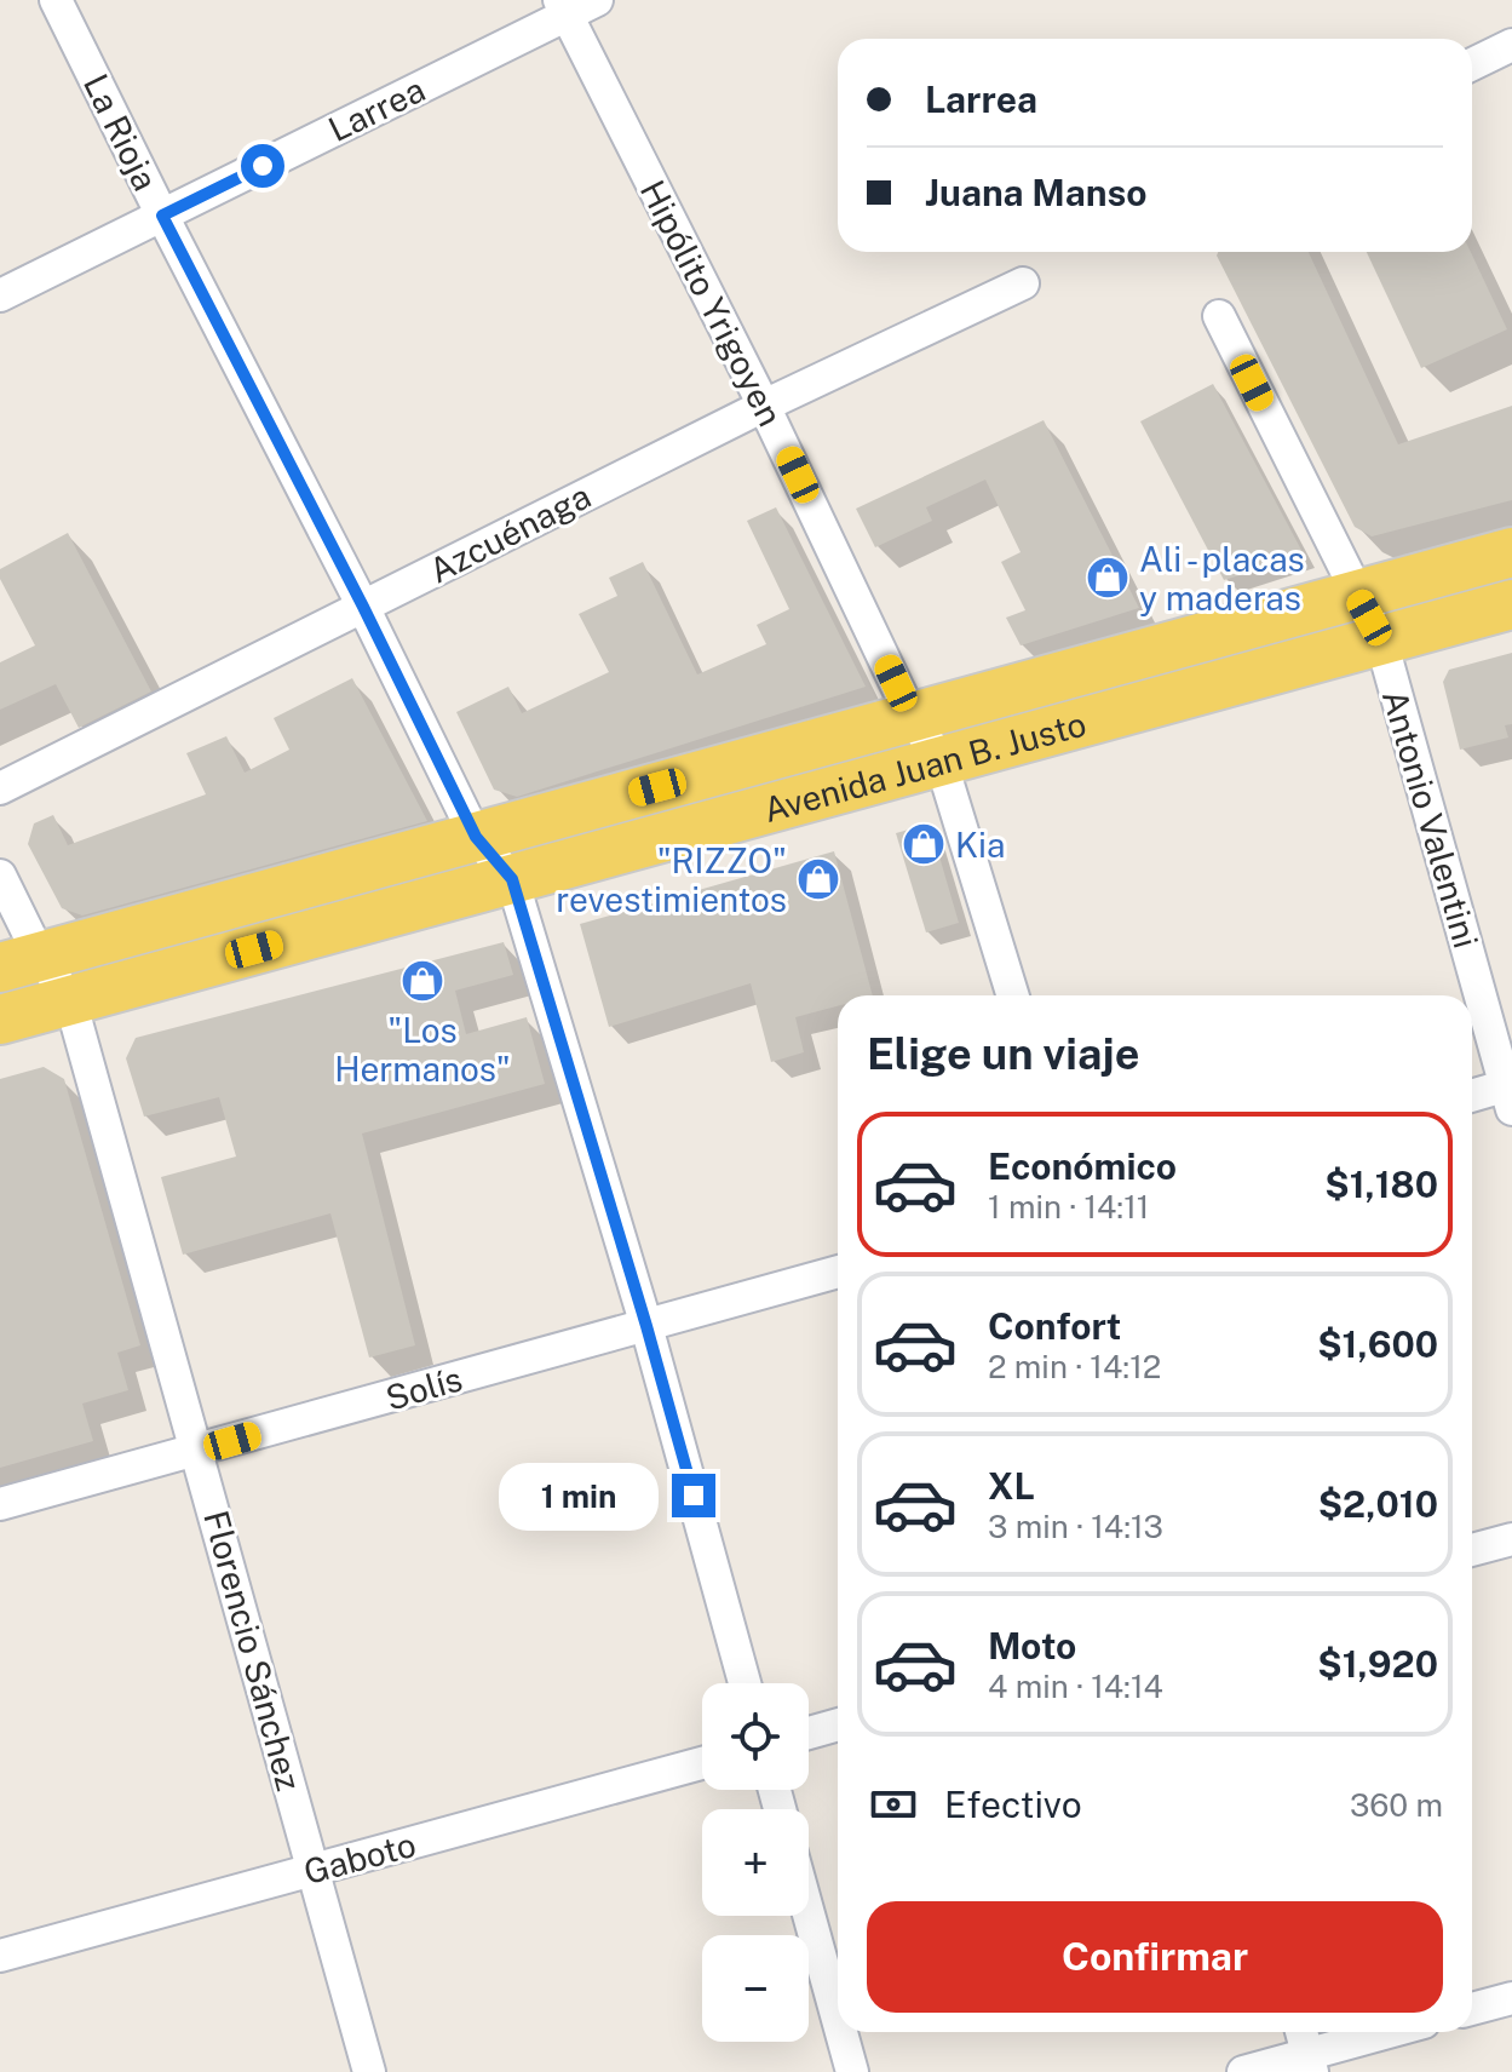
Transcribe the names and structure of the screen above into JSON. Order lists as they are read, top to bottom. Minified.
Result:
{"streets":{"main road":["Avenida Juan B. Justo"],"street":["Larrea","La Rioja","Hipólito Yrigoyen","Azcuénaga","Antonio Valentini","Solís","Florencio Sánchez","Gaboto"]},"crossings":[["Larrea","La Rioja"],["Larrea","Hipólito Yrigoyen"],["La Rioja","Azcuénaga"],["La Rioja","Avenida Juan B. Justo"],["Hipólito Yrigoyen","Azcuénaga"],["Hipólito Yrigoyen","Avenida Juan B. Justo"],["Avenida Juan B. Justo","Antonio Valentini"],["Avenida Juan B. Justo","Florencio Sánchez"],["Solís","Florencio Sánchez"],["Florencio Sánchez","Gaboto"]],"places":{"shop":["Ali - placas y maderas","Kia","\"RIZZO\" revestimientos","\"Los Hermanos\""]},"page":{"banner":["Larrea","Juana Manso"],"heading":"Elige un viaje","list":[{"name":"Económico","note":"1 min · 14:11","value":"$1,180"},{"name":"Confort","note":"2 min · 14:12","value":"$1,600"},{"name":"XL","note":"3 min · 14:13","value":"$2,010"},{"name":"Moto","note":"4 min · 14:14","value":"$1,920"}],"bubble":"1 min","map_buttons":["+","−"],"pay":["Efectivo","360 m"],"buttons":"Confirmar"}}
